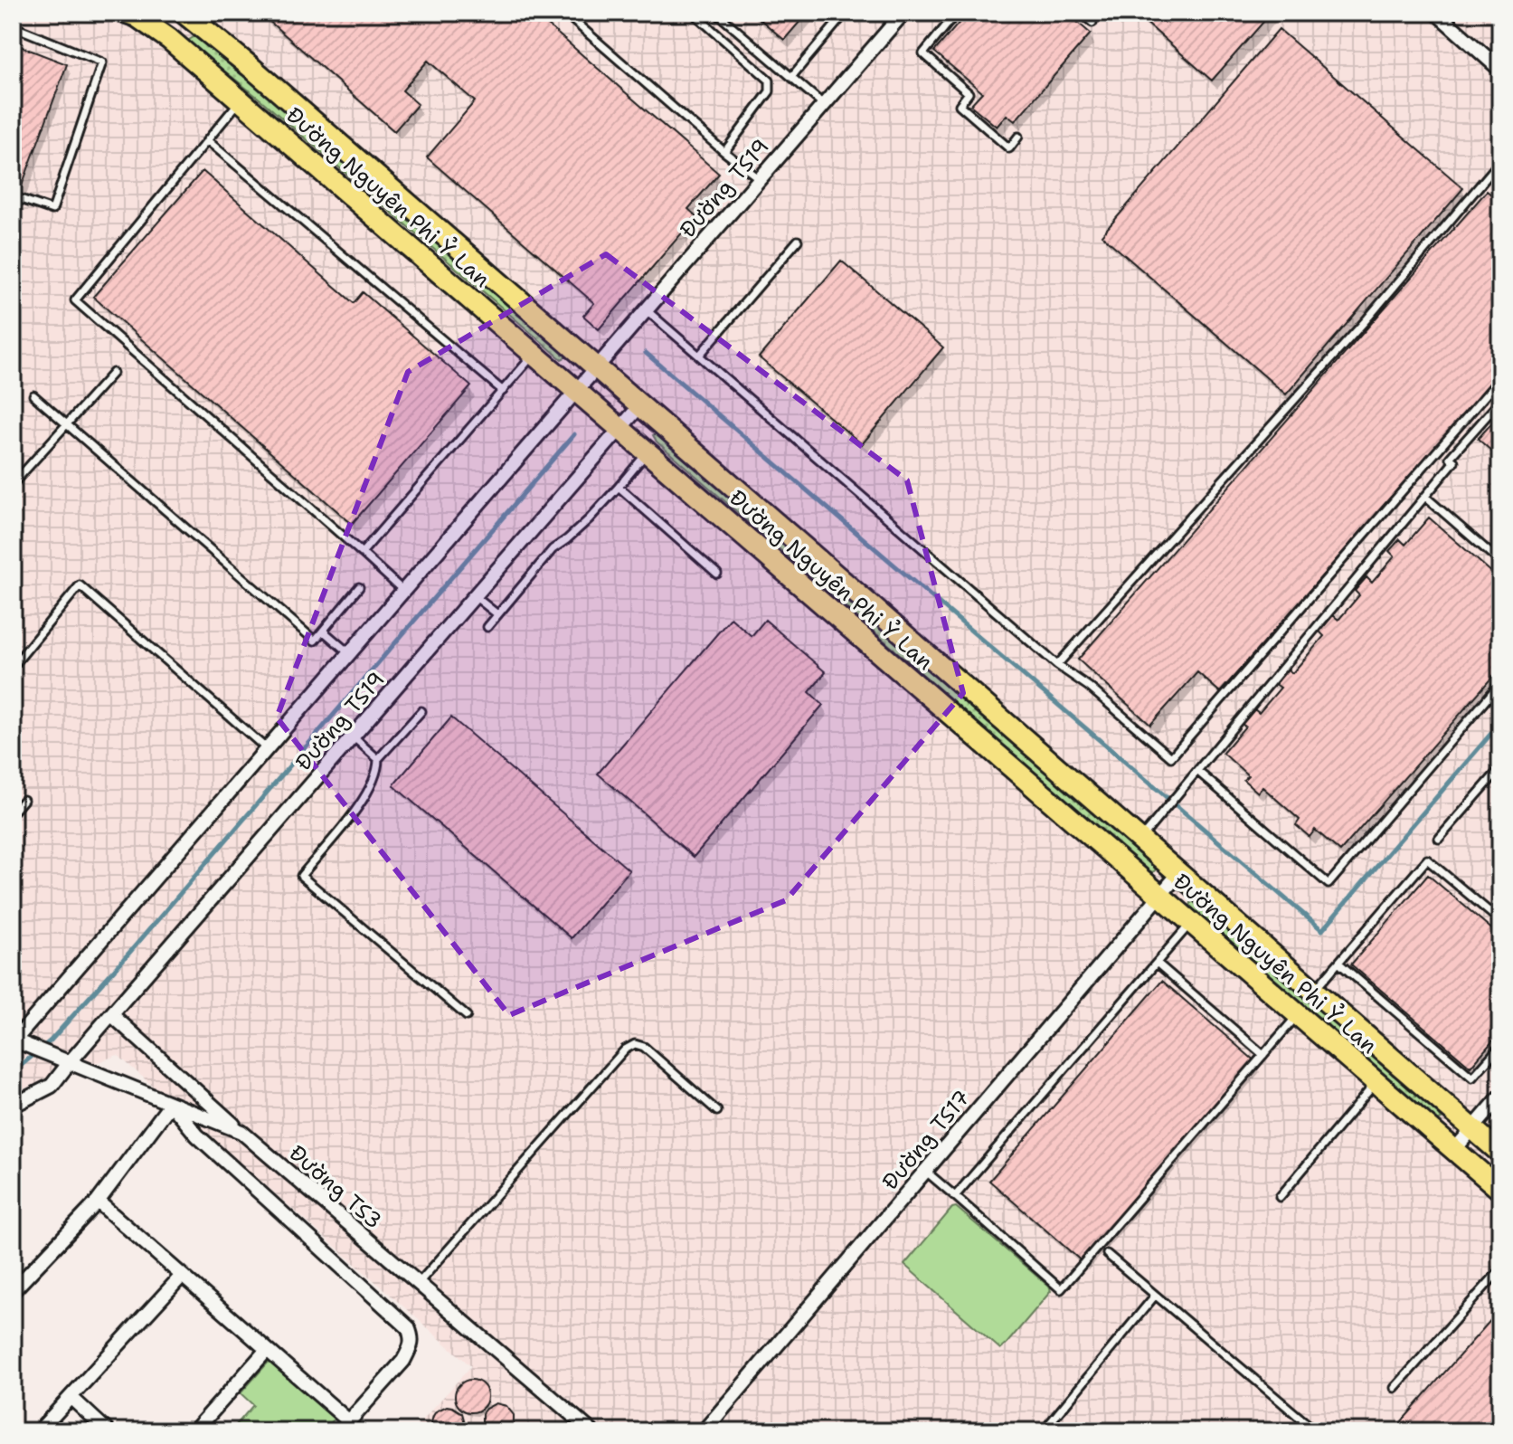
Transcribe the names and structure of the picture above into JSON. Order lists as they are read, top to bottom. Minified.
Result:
{"streets":{"main road":["Đường Nguyên Phi Ỷ Lan"],"street":["Đường TS19","Đường TS17","Đường TS3"]},"crossings":[["Đường TS19","Đường Nguyên Phi Ỷ Lan"],["Đường TS19","Đường TS3"],["Đường Nguyên Phi Ỷ Lan","Đường TS17"]]}
